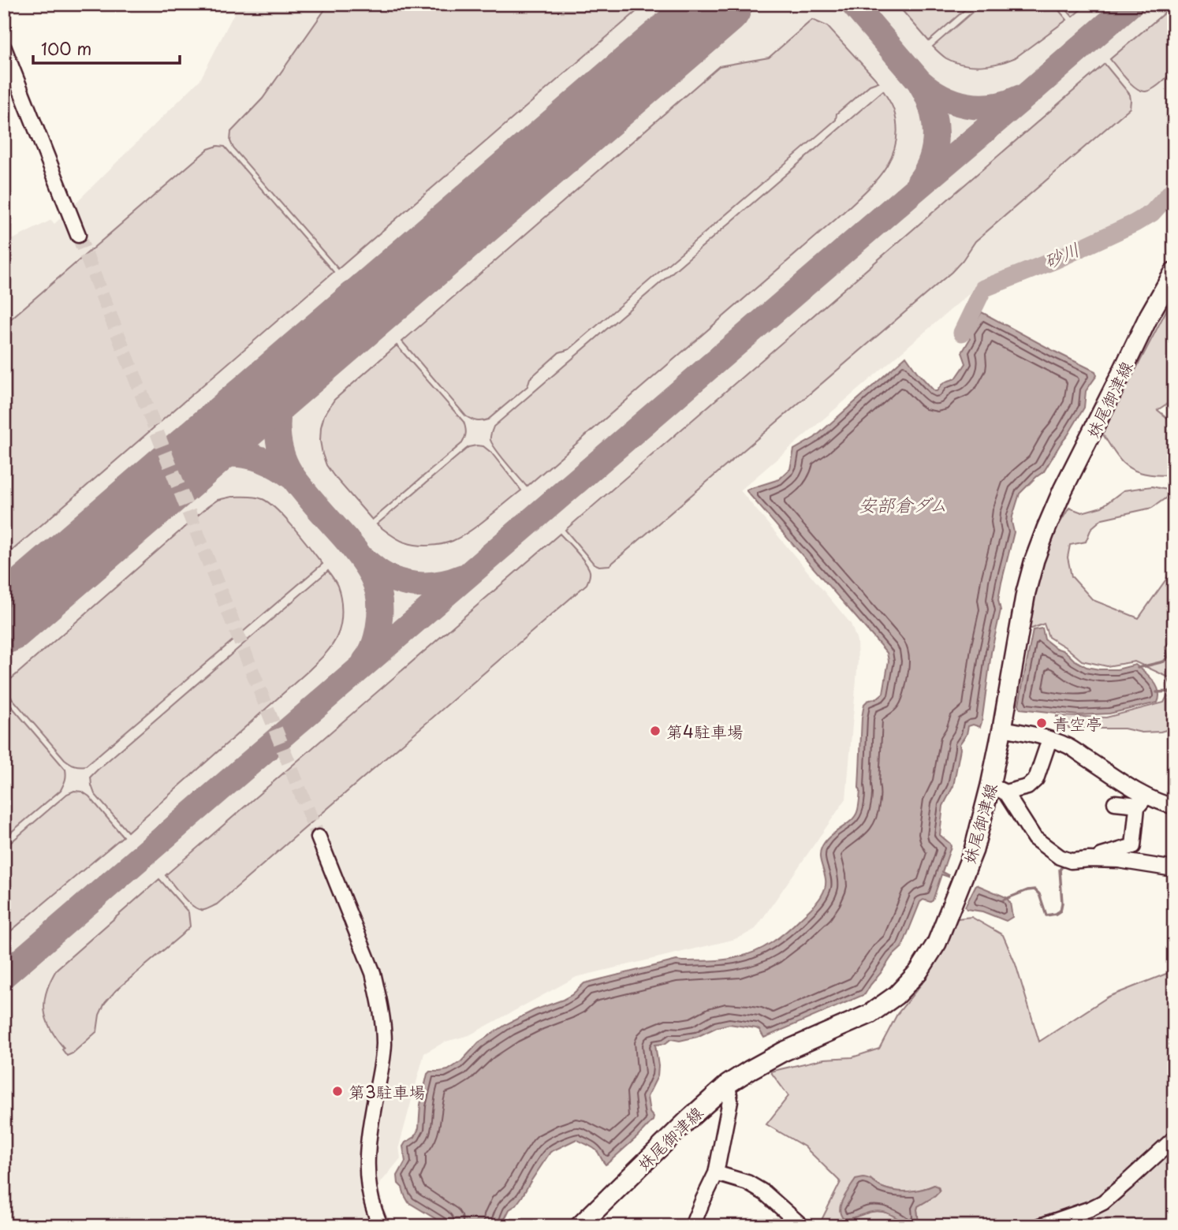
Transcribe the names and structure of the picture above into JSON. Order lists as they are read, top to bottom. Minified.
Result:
{"streets":{"main road":["妹尾御津線"]},"water":["砂川","安部倉ダム"],"places":["青空亭","第4駐車場","第3駐車場"],"scale_bar":"100 m"}
